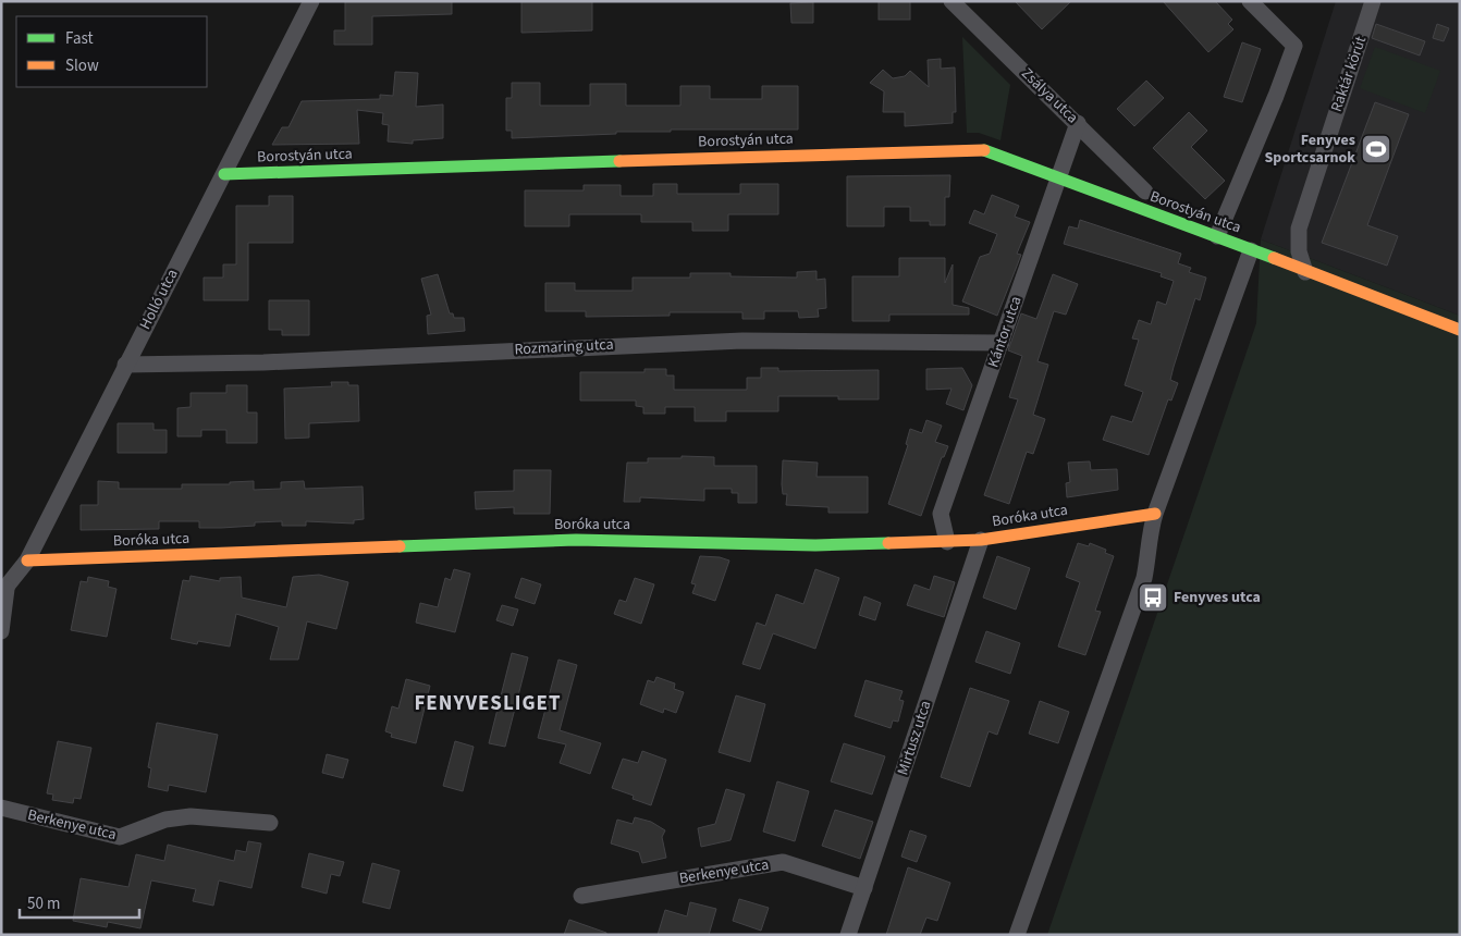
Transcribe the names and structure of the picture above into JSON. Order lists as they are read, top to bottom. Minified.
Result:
{"streets":{"street":["Raktár körút","Zsálya utca","Borostyán utca","Holló utca","Kántor utca","Rozmaring utca","Boróka utca","Mirtusz utca","Berkenye utca"]},"crossings":[["Zsálya utca","Kántor utca"],["Borostyán utca","Holló utca"],["Borostyán utca","Kántor utca"],["Holló utca","Rozmaring utca"],["Holló utca","Boróka utca"],["Kántor utca","Rozmaring utca"],["Kántor utca","Boróka utca"],["Boróka utca","Mirtusz utca"],["Mirtusz utca","Berkenye utca"]],"districts":["FENYVESLIGET"],"places":{"sports":["Fenyves Sportcsarnok"],"bus stop":["Fenyves utca"]},"legend":["Fast","Slow"],"scale_bar":"50 m"}
